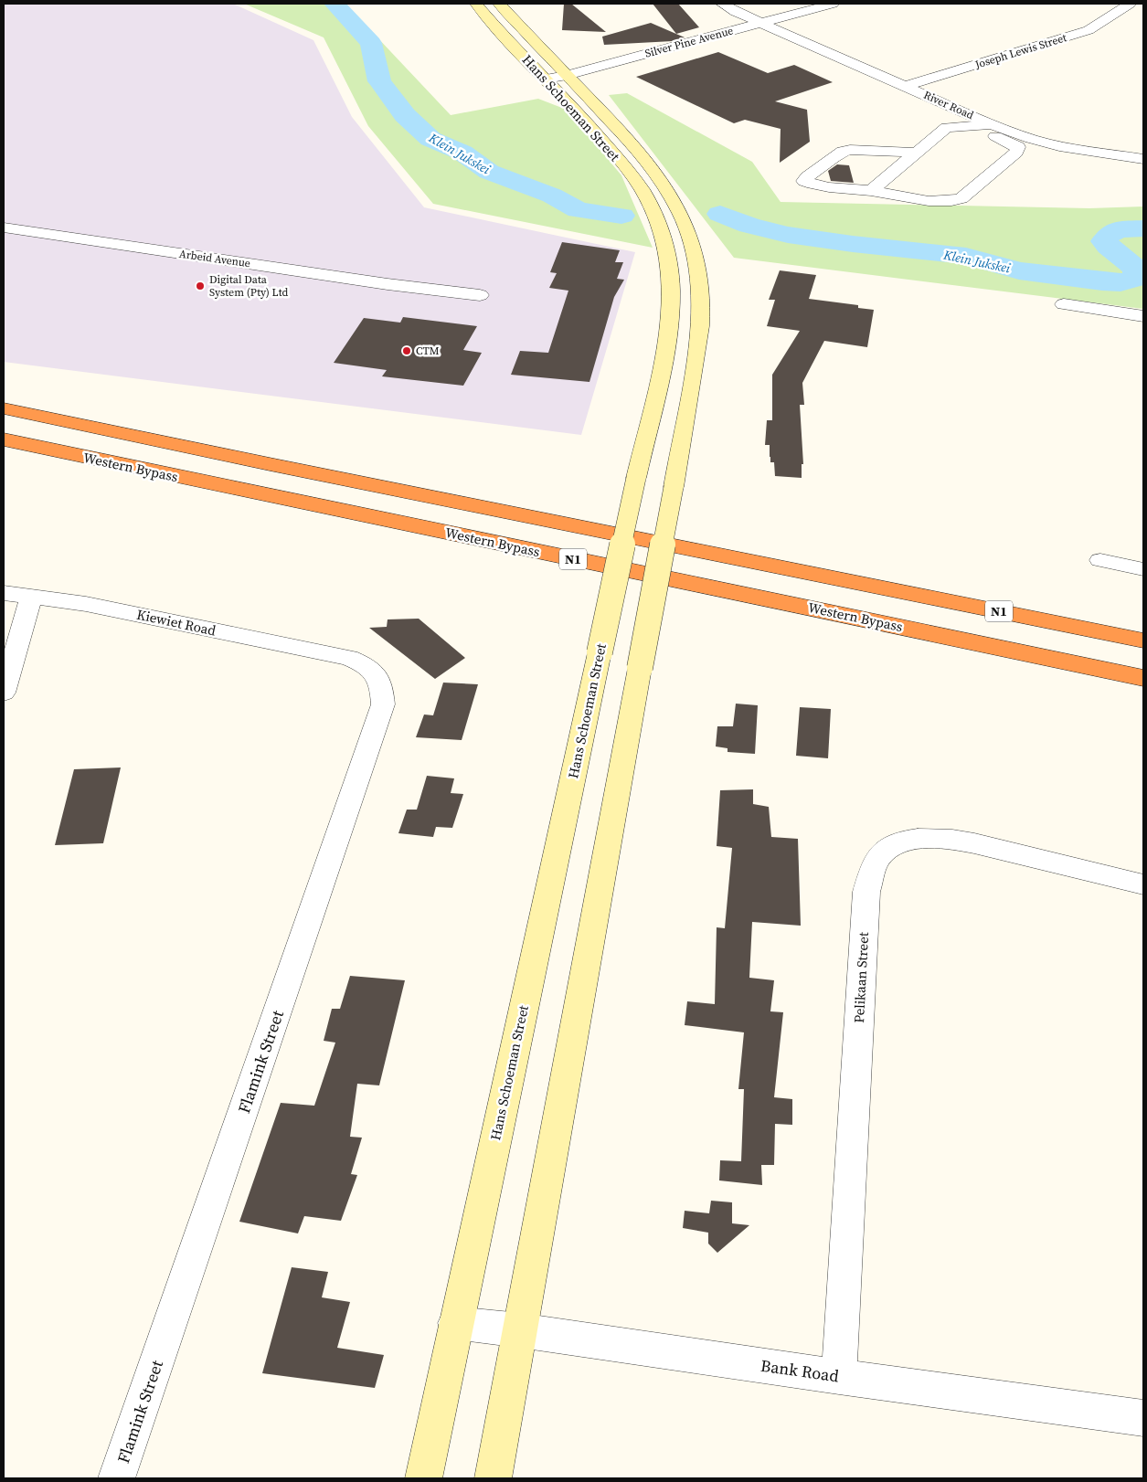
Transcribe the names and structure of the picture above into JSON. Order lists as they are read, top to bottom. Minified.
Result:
{"streets":{"highway":["Western Bypass","N1"],"main road":["Hans Schoeman Street"],"street":["Silver Pine Avenue","Joseph Lewis Street","River Road","Arbeid Avenue","Kiewiet Road","Pelikaan Street","Flamink Street","Bank Road"]},"crossings":[["Silver Pine Avenue","River Road"],["Silver Pine Avenue","Hans Schoeman Street"],["Joseph Lewis Street","River Road"],["Hans Schoeman Street","Bank Road"],["Kiewiet Road","Flamink Street"],["Pelikaan Street","Bank Road"]],"water":["Klein Jukskei"],"places":["Digital Data System (Pty) Ltd","CTM"]}
